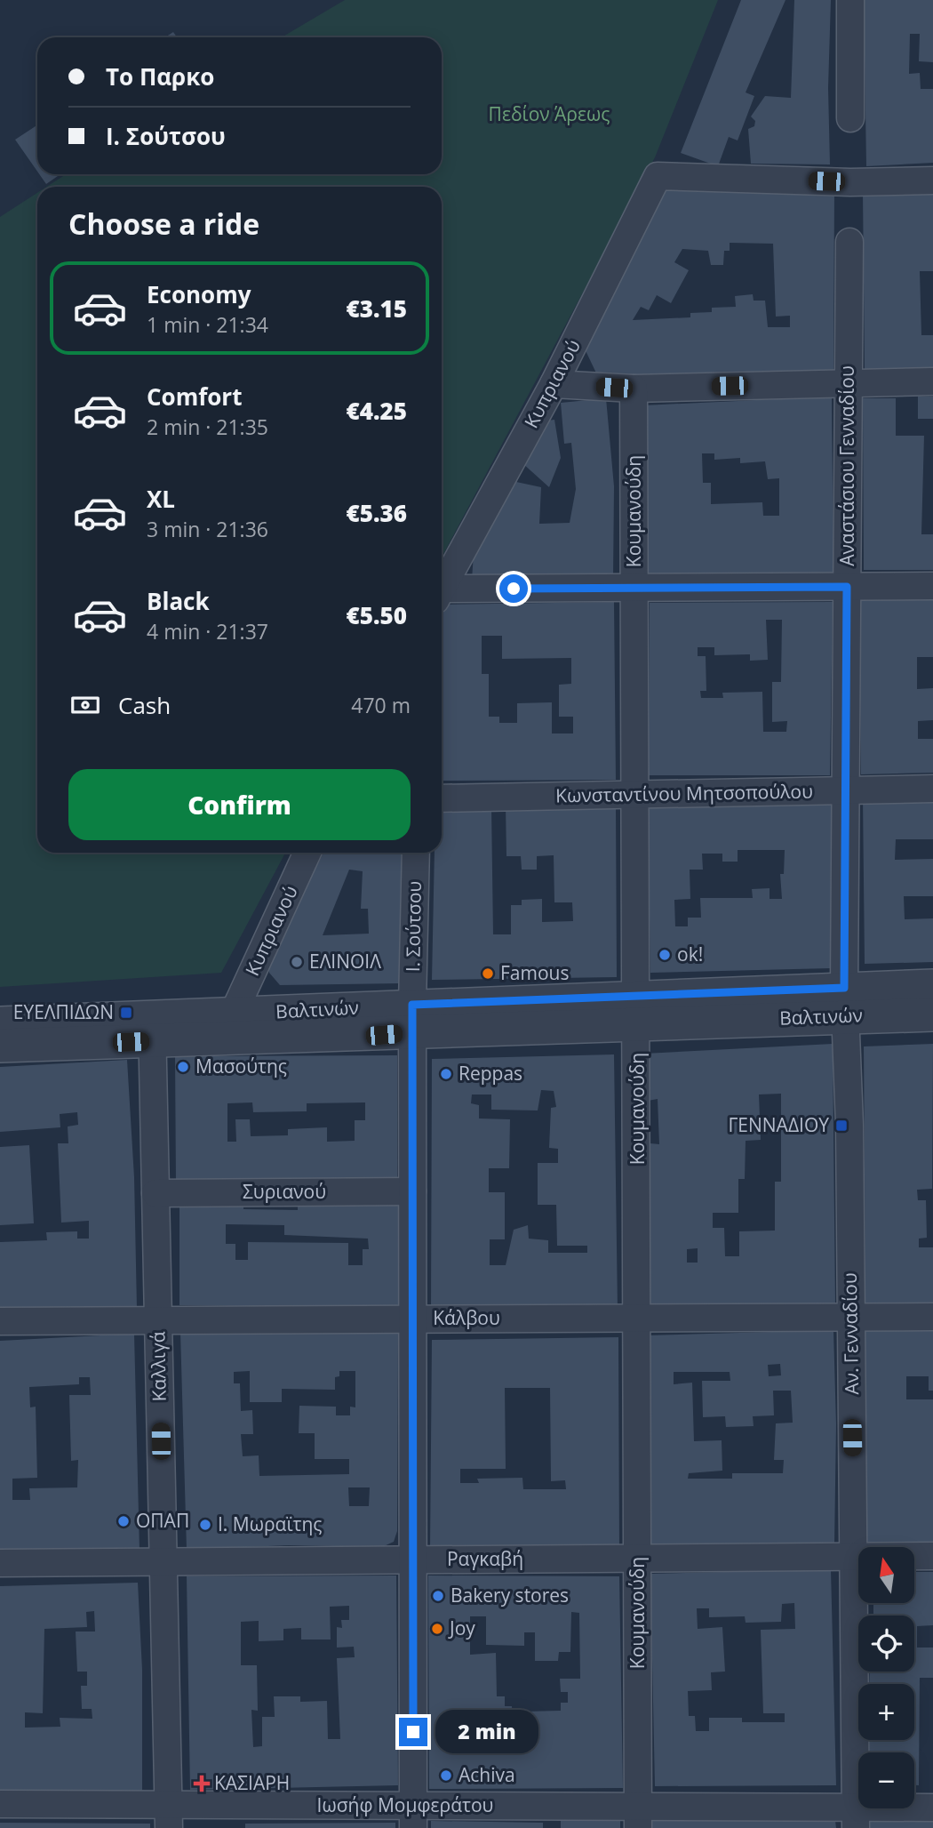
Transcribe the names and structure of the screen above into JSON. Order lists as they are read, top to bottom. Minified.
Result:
{"streets":{"street":["Κυπριανού","Αναστάσιου Γενναδίου","Κουμανούδη","Κωνσταντίνου Μητσοπούλου","Ι. Σούτσου","Βαλτινών","Συριανού","Κάλβου","Αν. Γενναδίου","Καλλιγά","Ραγκαβή","Ιωσήφ Μομφεράτου"]},"crossings":[["Κυπριανού","Βαλτινών"],["Αναστάσιου Γενναδίου","Κωνσταντίνου Μητσοπούλου"],["Αναστάσιου Γενναδίου","Βαλτινών"],["Αναστάσιου Γενναδίου","Αν. Γενναδίου"],["Κουμανούδη","Κωνσταντίνου Μητσοπούλου"],["Κουμανούδη","Βαλτινών"],["Κουμανούδη","Κάλβου"],["Κουμανούδη","Ραγκαβή"],["Κουμανούδη","Ιωσήφ Μομφεράτου"],["Ι. Σούτσου","Βαλτινών"],["Ι. Σούτσου","Συριανού"],["Ι. Σούτσου","Κάλβου"],["Ι. Σούτσου","Ραγκαβή"],["Ι. Σούτσου","Ιωσήφ Μομφεράτου"],["Βαλτινών","Αν. Γενναδίου"],["Βαλτινών","Καλλιγά"],["Συριανού","Καλλιγά"],["Κάλβου","Αν. Γενναδίου"],["Κάλβου","Καλλιγά"],["Αν. Γενναδίου","Ραγκαβή"],["Αν. Γενναδίου","Ιωσήφ Μομφεράτου"],["Καλλιγά","Ραγκαβή"],["Καλλιγά","Ιωσήφ Μομφεράτου"]],"parks":["Πεδίον Άρεως"],"places":{"other":["ok!","ΕΛΙΝΟΙΛ","Famous","Μασούτης","Reppas","ΟΠΑΠ","Ι. Μωραϊτης","Bakery stores","Joy","Achiva"],"transit":["ΕΥΕΛΠΙΔΩΝ","ΓΕΝΝΑΔΙΟΥ"],"health":["ΚΑΣΙΑΡΗ"]},"north":"top","page":{"banner":["Το Παρκο","Ι. Σούτσου"],"heading":"Choose a ride","list":[{"name":"Economy","note":"1 min · 21:34","value":"€3.15"},{"name":"Comfort","note":"2 min · 21:35","value":"€4.25"},{"name":"XL","note":"3 min · 21:36","value":"€5.36"},{"name":"Black","note":"4 min · 21:37","value":"€5.50"}],"pay":["Cash","470 m"],"buttons":"Confirm","map_buttons":["+","−"],"bubble":"2 min"}}
